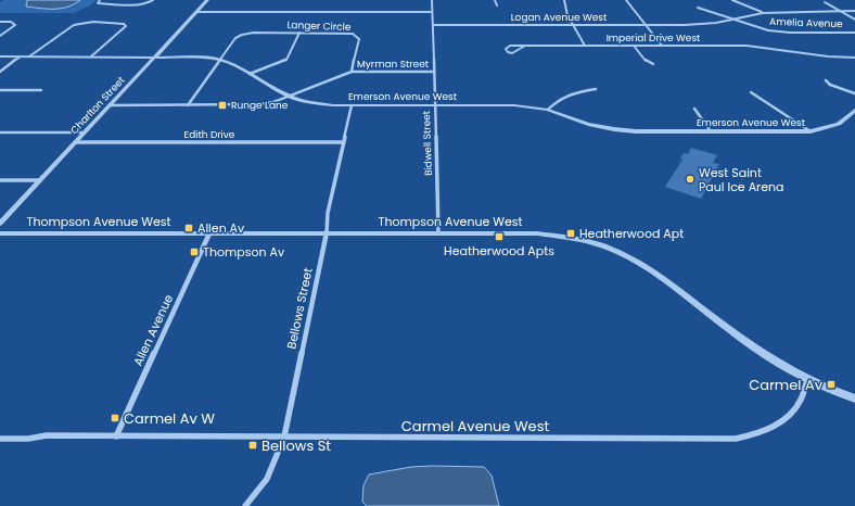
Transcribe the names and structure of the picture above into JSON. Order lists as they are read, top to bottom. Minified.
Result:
{"streets":{"street":["Logan Avenue West","Amelia Avenue","Langer Circle","Imperial Drive West","Myrman Street","Emerson Avenue West","Charlton Street","Edith Drive","Bidwell Street","Thompson Avenue West","Bellows Street","Allen Avenue","Carmel Avenue West"]},"crossings":[["Logan Avenue West","Amelia Avenue"],["Logan Avenue West","Bidwell Street"],["Langer Circle","Myrman Street"],["Langer Circle","Emerson Avenue West"],["Myrman Street","Bidwell Street"],["Emerson Avenue West","Charlton Street"],["Emerson Avenue West","Bidwell Street"],["Emerson Avenue West","Bellows Street"],["Charlton Street","Edith Drive"],["Edith Drive","Bellows Street"],["Bidwell Street","Thompson Avenue West"],["Thompson Avenue West","Bellows Street"],["Thompson Avenue West","Allen Avenue"],["Thompson Avenue West","Carmel Avenue West"],["Bellows Street","Carmel Avenue West"],["Allen Avenue","Carmel Avenue West"]],"places":{"transit":["Runge Lane","Allen Av","Heatherwood Apt","Heatherwood Apts","Thompson Av","Carmel Av","Carmel Av W","Bellows St"],"other":["West Saint Paul Ice Arena"]}}
